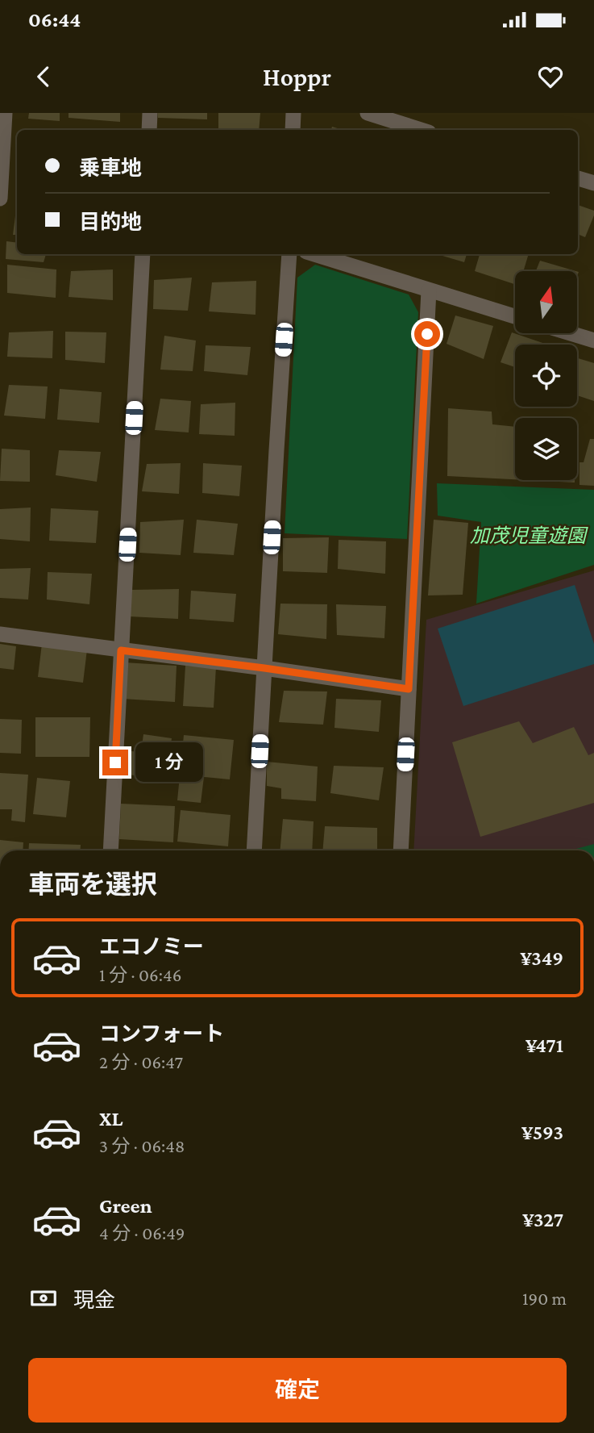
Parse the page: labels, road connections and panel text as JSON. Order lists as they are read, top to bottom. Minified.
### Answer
{"parks":["加茂児童遊園"],"north":"top","page":{"status":"06:44","header":"Hoppr","banner":["乗車地","目的地"],"bubble":"1 分","heading":"車両を選択","list":[{"name":"エコノミー","note":"1 分 · 06:46","value":"¥349"},{"name":"コンフォート","note":"2 分 · 06:47","value":"¥471"},{"name":"XL","note":"3 分 · 06:48","value":"¥593"},{"name":"Green","note":"4 分 · 06:49","value":"¥327"}],"pay":["現金","190 m"],"buttons":"確定"}}
